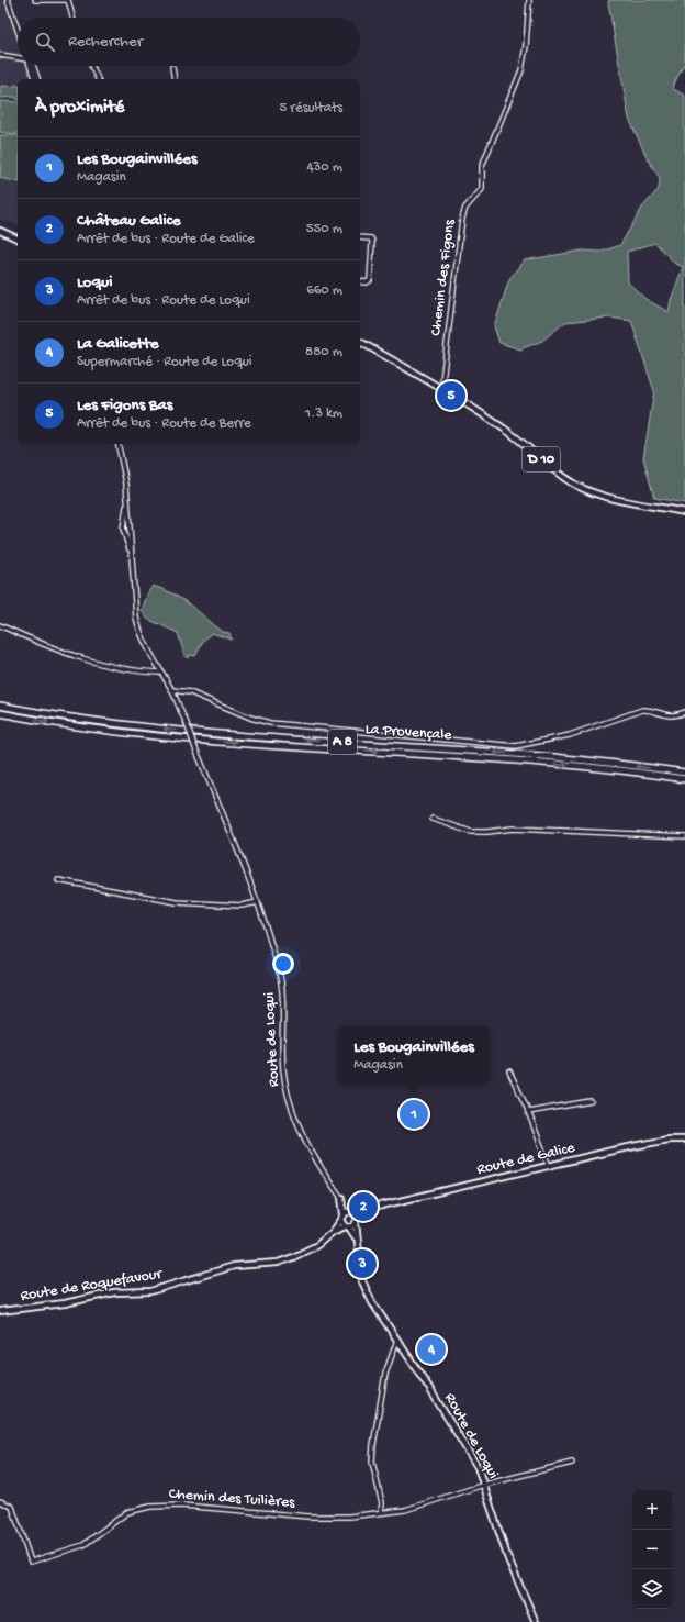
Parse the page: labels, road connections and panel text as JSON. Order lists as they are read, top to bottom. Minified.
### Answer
{"streets":{"highway":["La Provençale","A 8"],"main road":["D 10","Route de Loqui","Route de Galice","Route de Roquefavour"],"street":["Chemin des Figons","Chemin des Tuilières"]},"crossings":[["Chemin des Figons","D 10"],["Route de Loqui","Chemin des Tuilières"]],"page":{"search":"Rechercher","heading":["À proximité","5 résultats"],"list":[{"mark":"1","name":"Les Bougainvillées","note":"Magasin","value":"430 m"},{"mark":"2","name":"Château Galice","note":"Arrêt de bus · Route de Galice","value":"550 m"},{"mark":"3","name":"Loqui","note":"Arrêt de bus · Route de Loqui","value":"660 m"},{"mark":"4","name":"La Galicette","note":"Supermarché · Route de Loqui","value":"880 m"},{"mark":"5","name":"Les Figons Bas","note":"Arrêt de bus · Route de Berre","value":"1.3 km"}],"pins":["5","1","2","3","4"],"popup":["Les Bougainvillées","Magasin"],"map_buttons":["+","−"]}}
